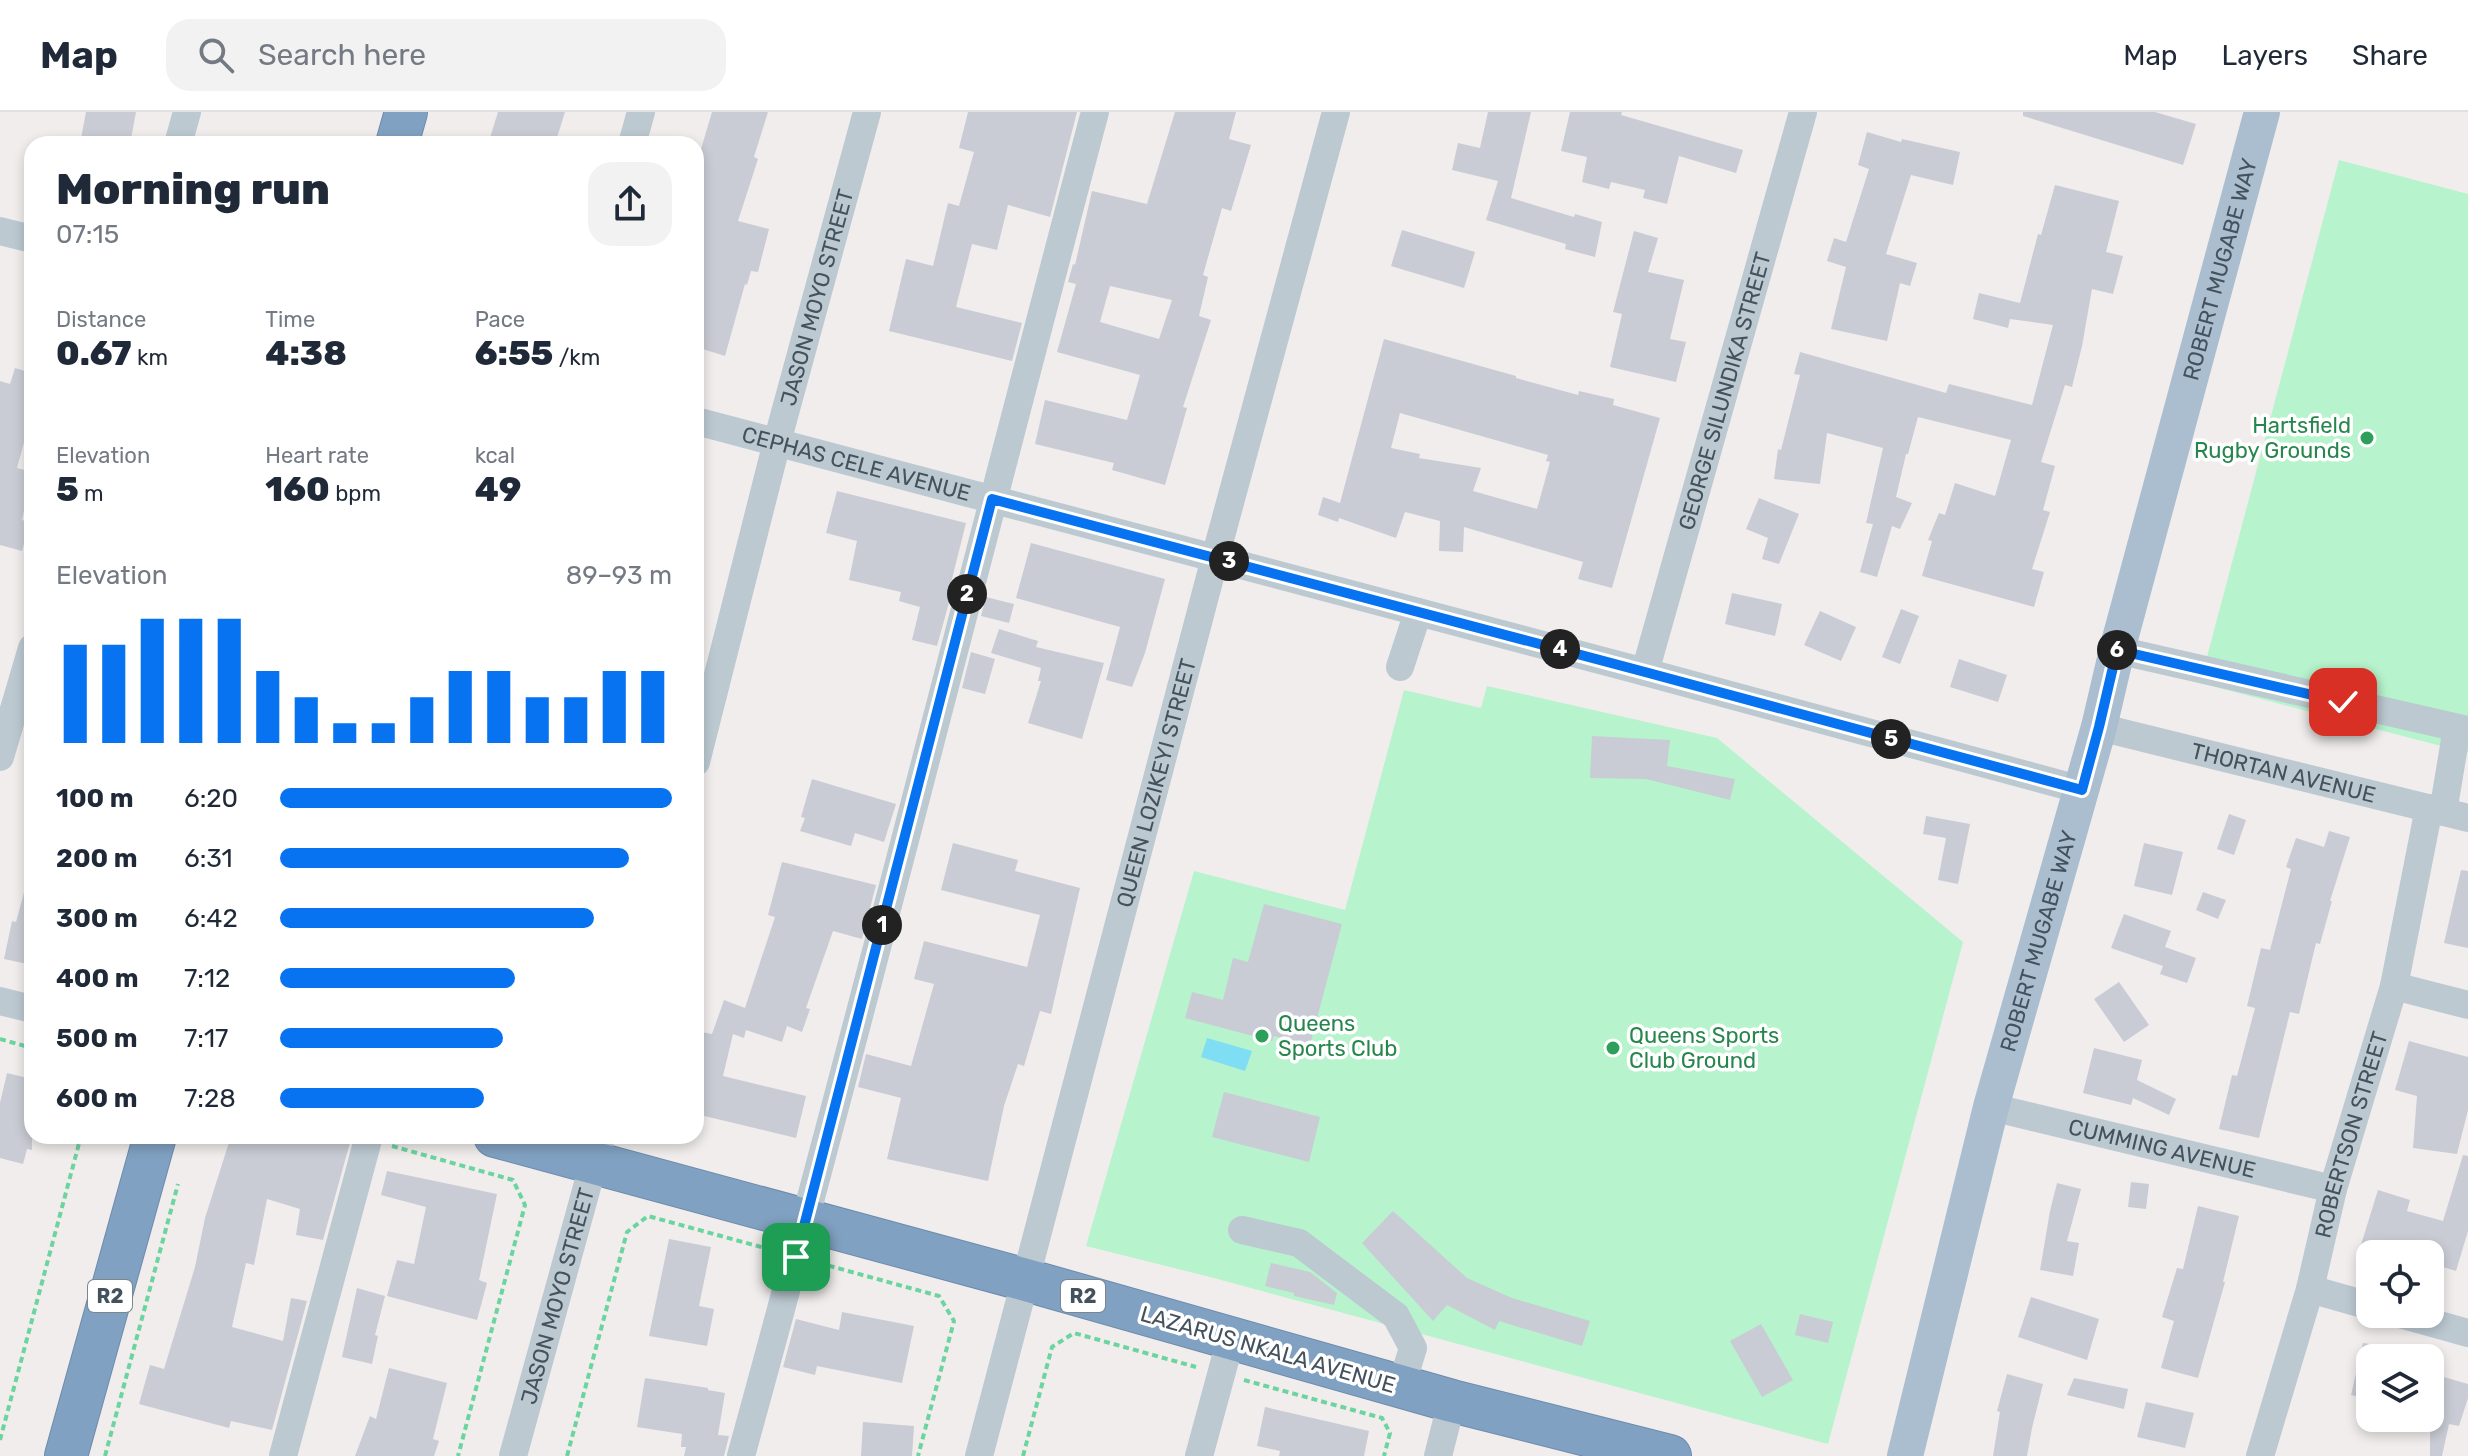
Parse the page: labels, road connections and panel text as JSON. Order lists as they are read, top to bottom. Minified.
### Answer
{"streets":{"highway":["R2","LAZARUS NKALA AVENUE"],"main road":["ROBERT MUGABE WAY"],"street":["JASON MOYO STREET","GEORGE SILUNDIKA STREET","CEPHAS CELE AVENUE","THORTAN AVENUE","QUEEN LOZIKEYI STREET","ROBERTSON STREET","CUMMING AVENUE"]},"crossings":[["ROBERT MUGABE WAY","CEPHAS CELE AVENUE"],["ROBERT MUGABE WAY","THORTAN AVENUE"],["ROBERT MUGABE WAY","CUMMING AVENUE"],["JASON MOYO STREET","CEPHAS CELE AVENUE"],["JASON MOYO STREET","LAZARUS NKALA AVENUE"],["GEORGE SILUNDIKA STREET","CEPHAS CELE AVENUE"],["CEPHAS CELE AVENUE","QUEEN LOZIKEYI STREET"],["THORTAN AVENUE","ROBERTSON STREET"],["QUEEN LOZIKEYI STREET","LAZARUS NKALA AVENUE"],["ROBERTSON STREET","CUMMING AVENUE"]],"places":["Hartsfield Rugby Grounds","Queens Sports Club","Queens Sports Club Ground"],"page":{"header":"Map","search":"Search here","nav":["Map","Layers","Share"],"heading":["Morning run","07:15"],"stats":[["Distance","0.67 km"],["Time","4:38"],["Pace","6:55 /km"],["Elevation","5 m"],["Heart rate","160 bpm"],["kcal","49"]],"pins":["3","2","4","6","5","1"],"chart":["Elevation","89–93 m"],"list":[{"name":"100 m","note":"6:20"},{"name":"200 m","note":"6:31"},{"name":"300 m","note":"6:42"},{"name":"400 m","note":"7:12"},{"name":"500 m","note":"7:17"},{"name":"600 m","note":"7:28"}]}}
